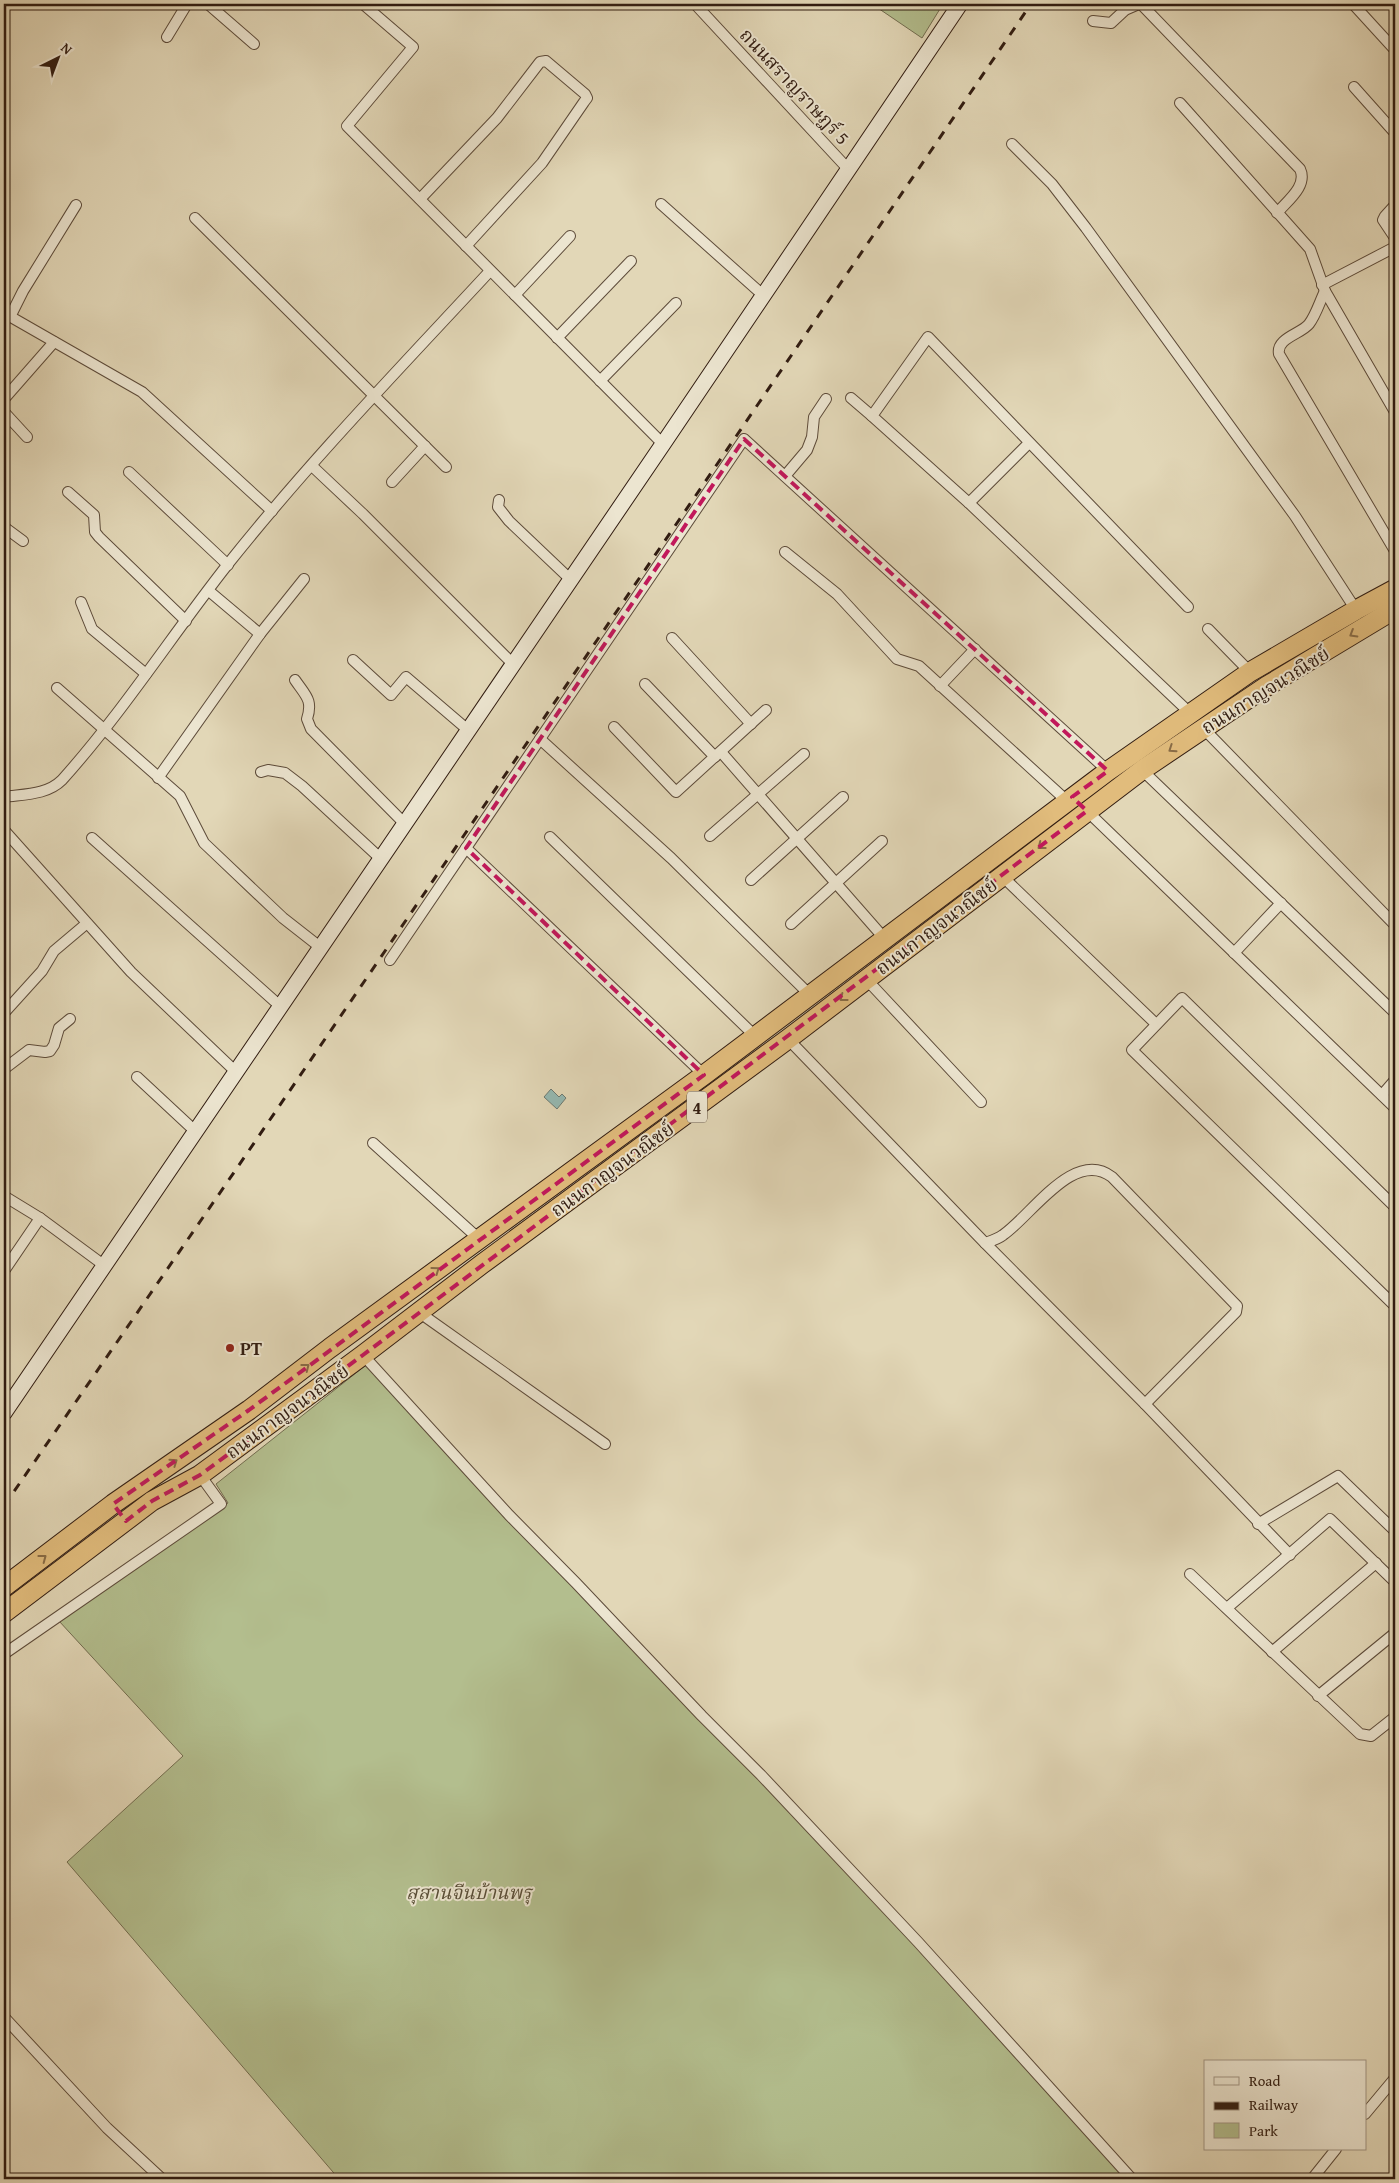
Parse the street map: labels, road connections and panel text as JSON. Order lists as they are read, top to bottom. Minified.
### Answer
{"streets":{"highway":["ถนนกาญจนวณิชย์","4"],"street":["ถนนสราญราษฎร์ 5"]},"parks":["สุสานจีนบ้านพรุ"],"places":["PT"],"legend":["Road","Railway","Park"],"north":"top right"}
